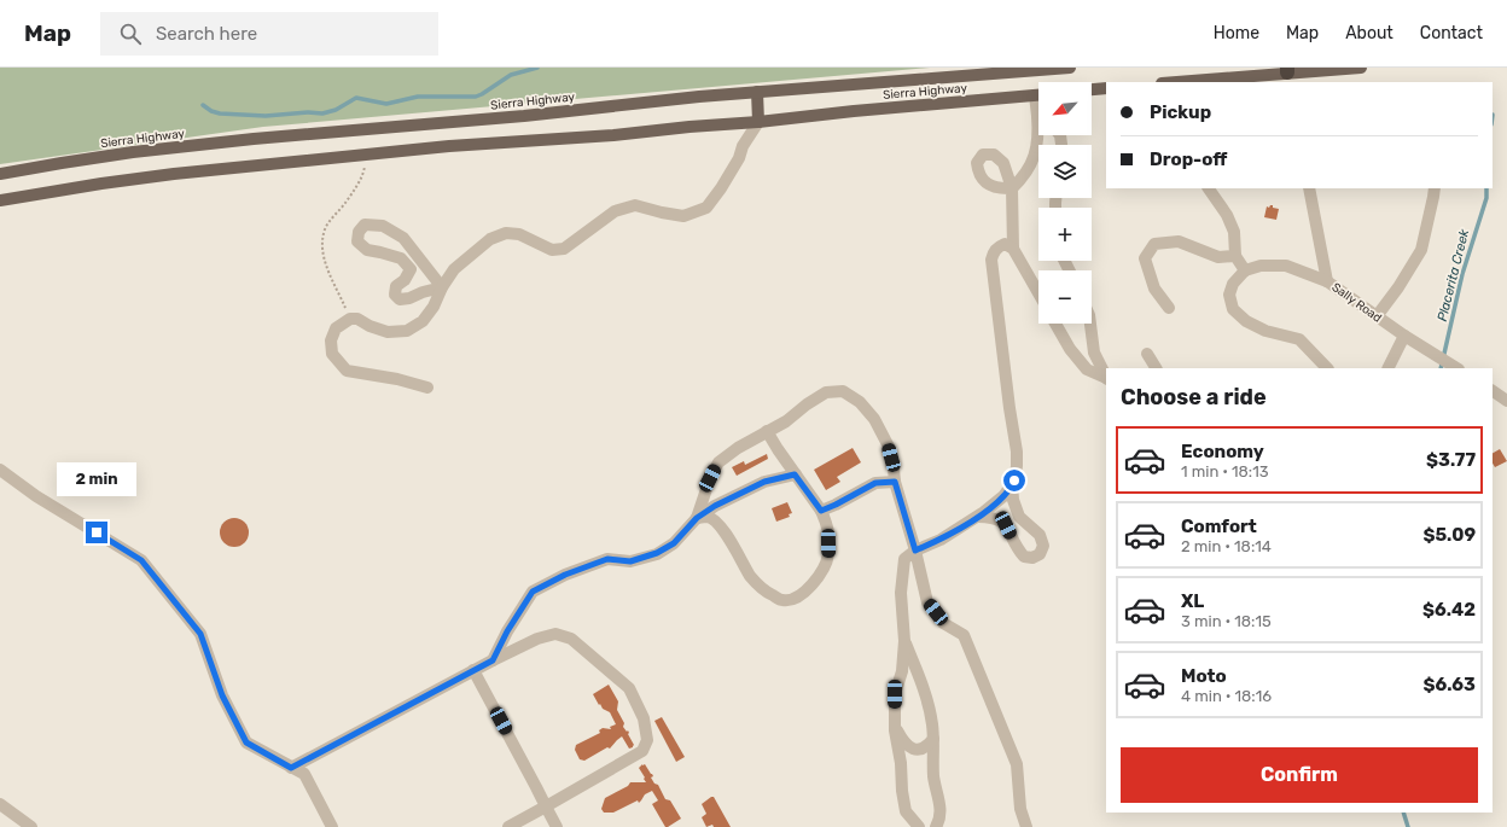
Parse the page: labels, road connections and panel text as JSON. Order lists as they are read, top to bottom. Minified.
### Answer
{"streets":{"main road":["Sierra Highway"],"street":["Sally Road"]},"water":["Placerita Creek"],"north":"bottom left","page":{"header":"Map","search":"Search here","nav":["Home","Map","About","Contact"],"map_buttons":["+","−"],"banner":["Pickup","Drop-off"],"heading":"Choose a ride","list":[{"name":"Economy","note":"1 min · 18:13","value":"$3.77"},{"name":"Comfort","note":"2 min · 18:14","value":"$5.09"},{"name":"XL","note":"3 min · 18:15","value":"$6.42"},{"name":"Moto","note":"4 min · 18:16","value":"$6.63"}],"bubble":"2 min","buttons":"Confirm"}}
